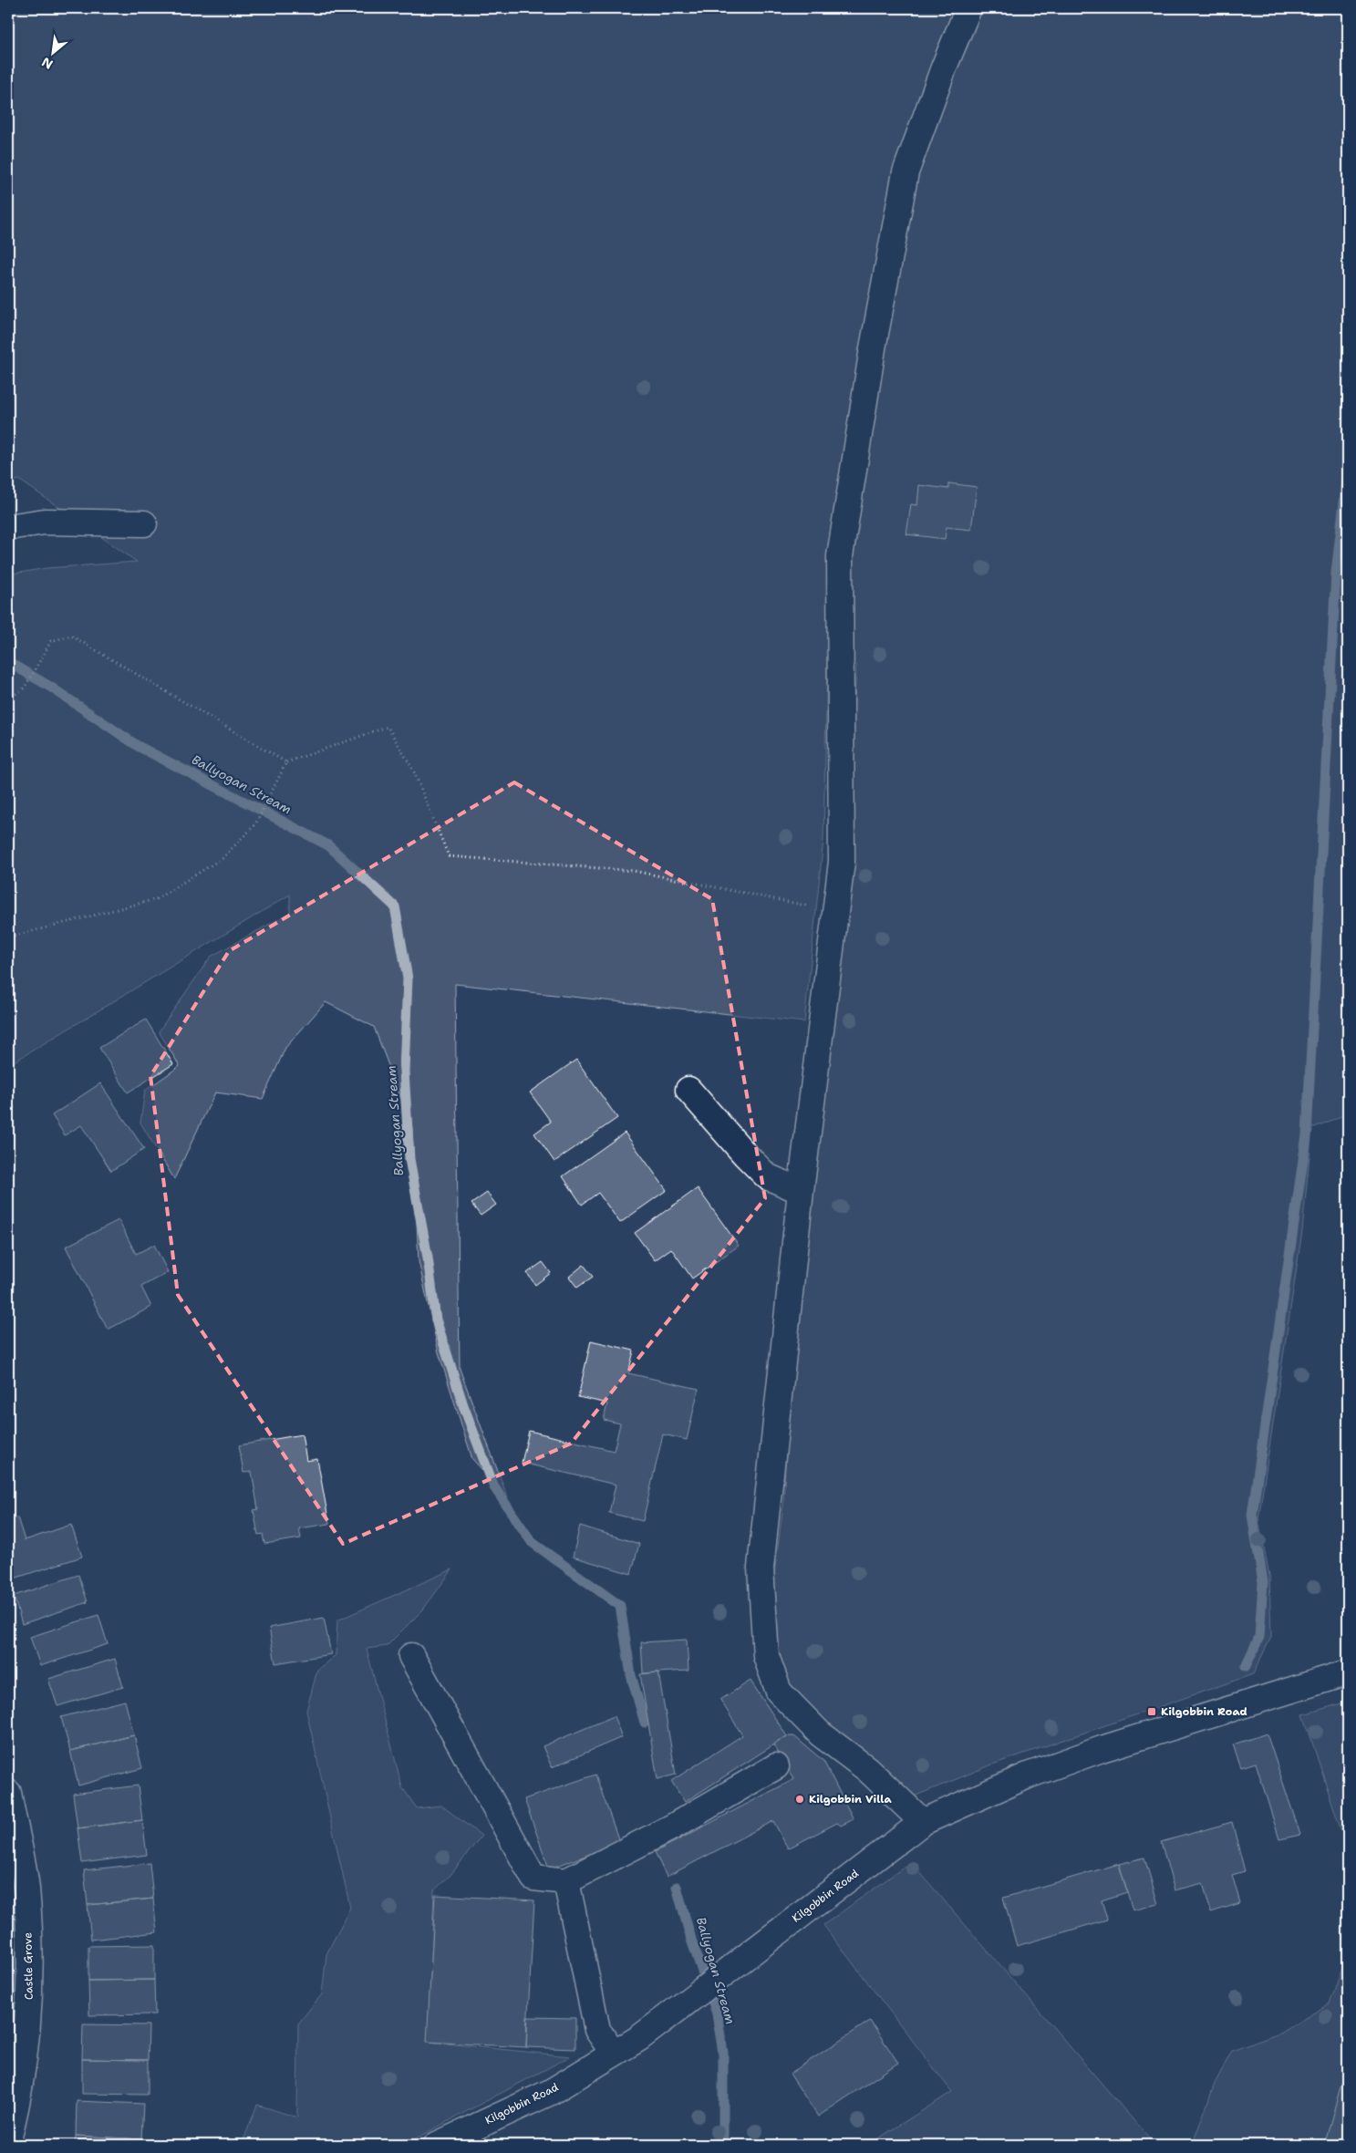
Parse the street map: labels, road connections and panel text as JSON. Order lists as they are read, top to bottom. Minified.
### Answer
{"streets":{"street":["Kilgobbin Road","Castle Grove"]},"water":["Ballyogan Stream"],"places":{"transit":["Kilgobbin Road"],"other":["Kilgobbin Villa"]},"north":"bottom left"}
